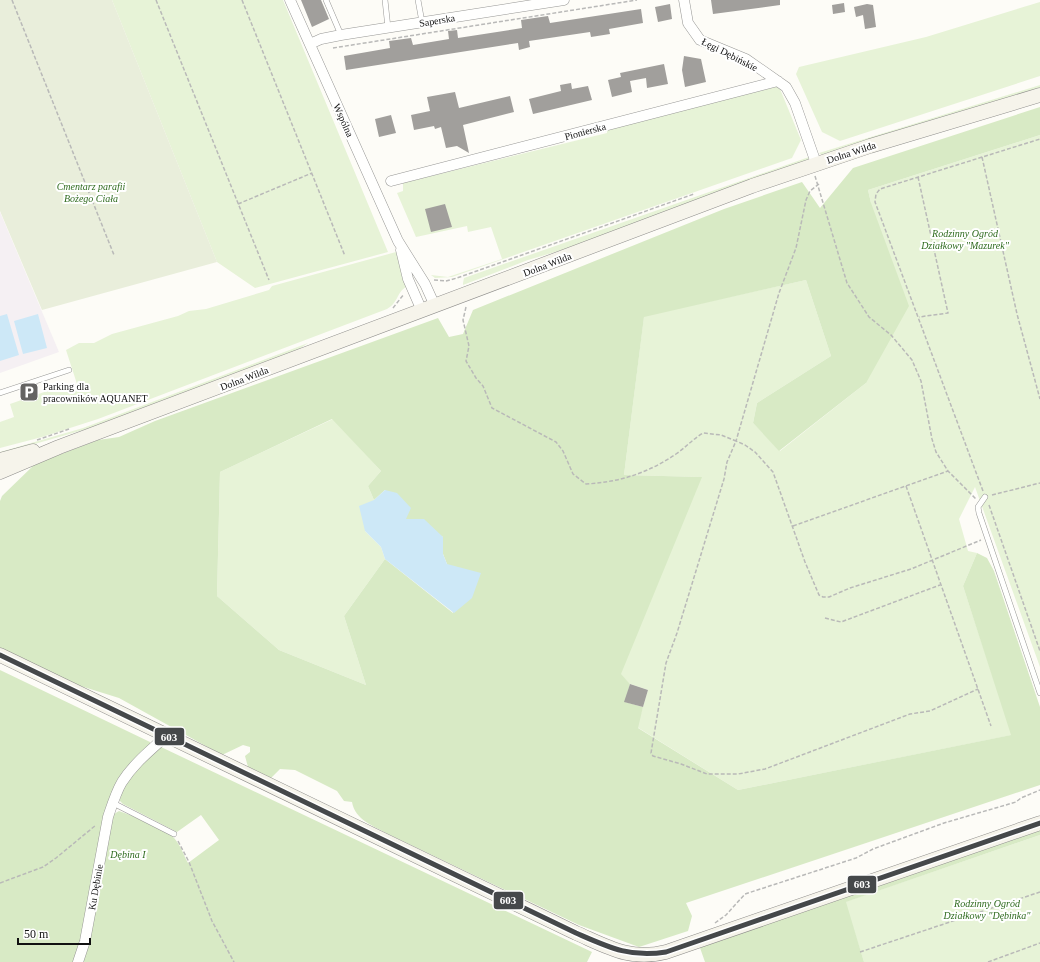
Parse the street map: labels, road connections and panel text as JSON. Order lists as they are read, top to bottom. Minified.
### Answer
{"streets":{"main road":["Dolna Wilda"],"street":["Saperska","Łęgi Dębińskie","Wspólna","Pionierska","Ku Dębinie"]},"crossings":[["Saperska","Wspólna"],["Łęgi Dębińskie","Pionierska"],["Łęgi Dębińskie","Dolna Wilda"],["Wspólna","Dolna Wilda"]],"parks":["Cmentarz parafii Bożego Ciała","Rodzinny Ogród Działkowy \"Mazurek\"","Dębina I","Rodzinny Ogród Działkowy \"Dębinka\""],"places":{"parking":["Parking dla pracowników AQUANET"]},"lines":["transit line 603"],"scale_bar":"50 m"}
